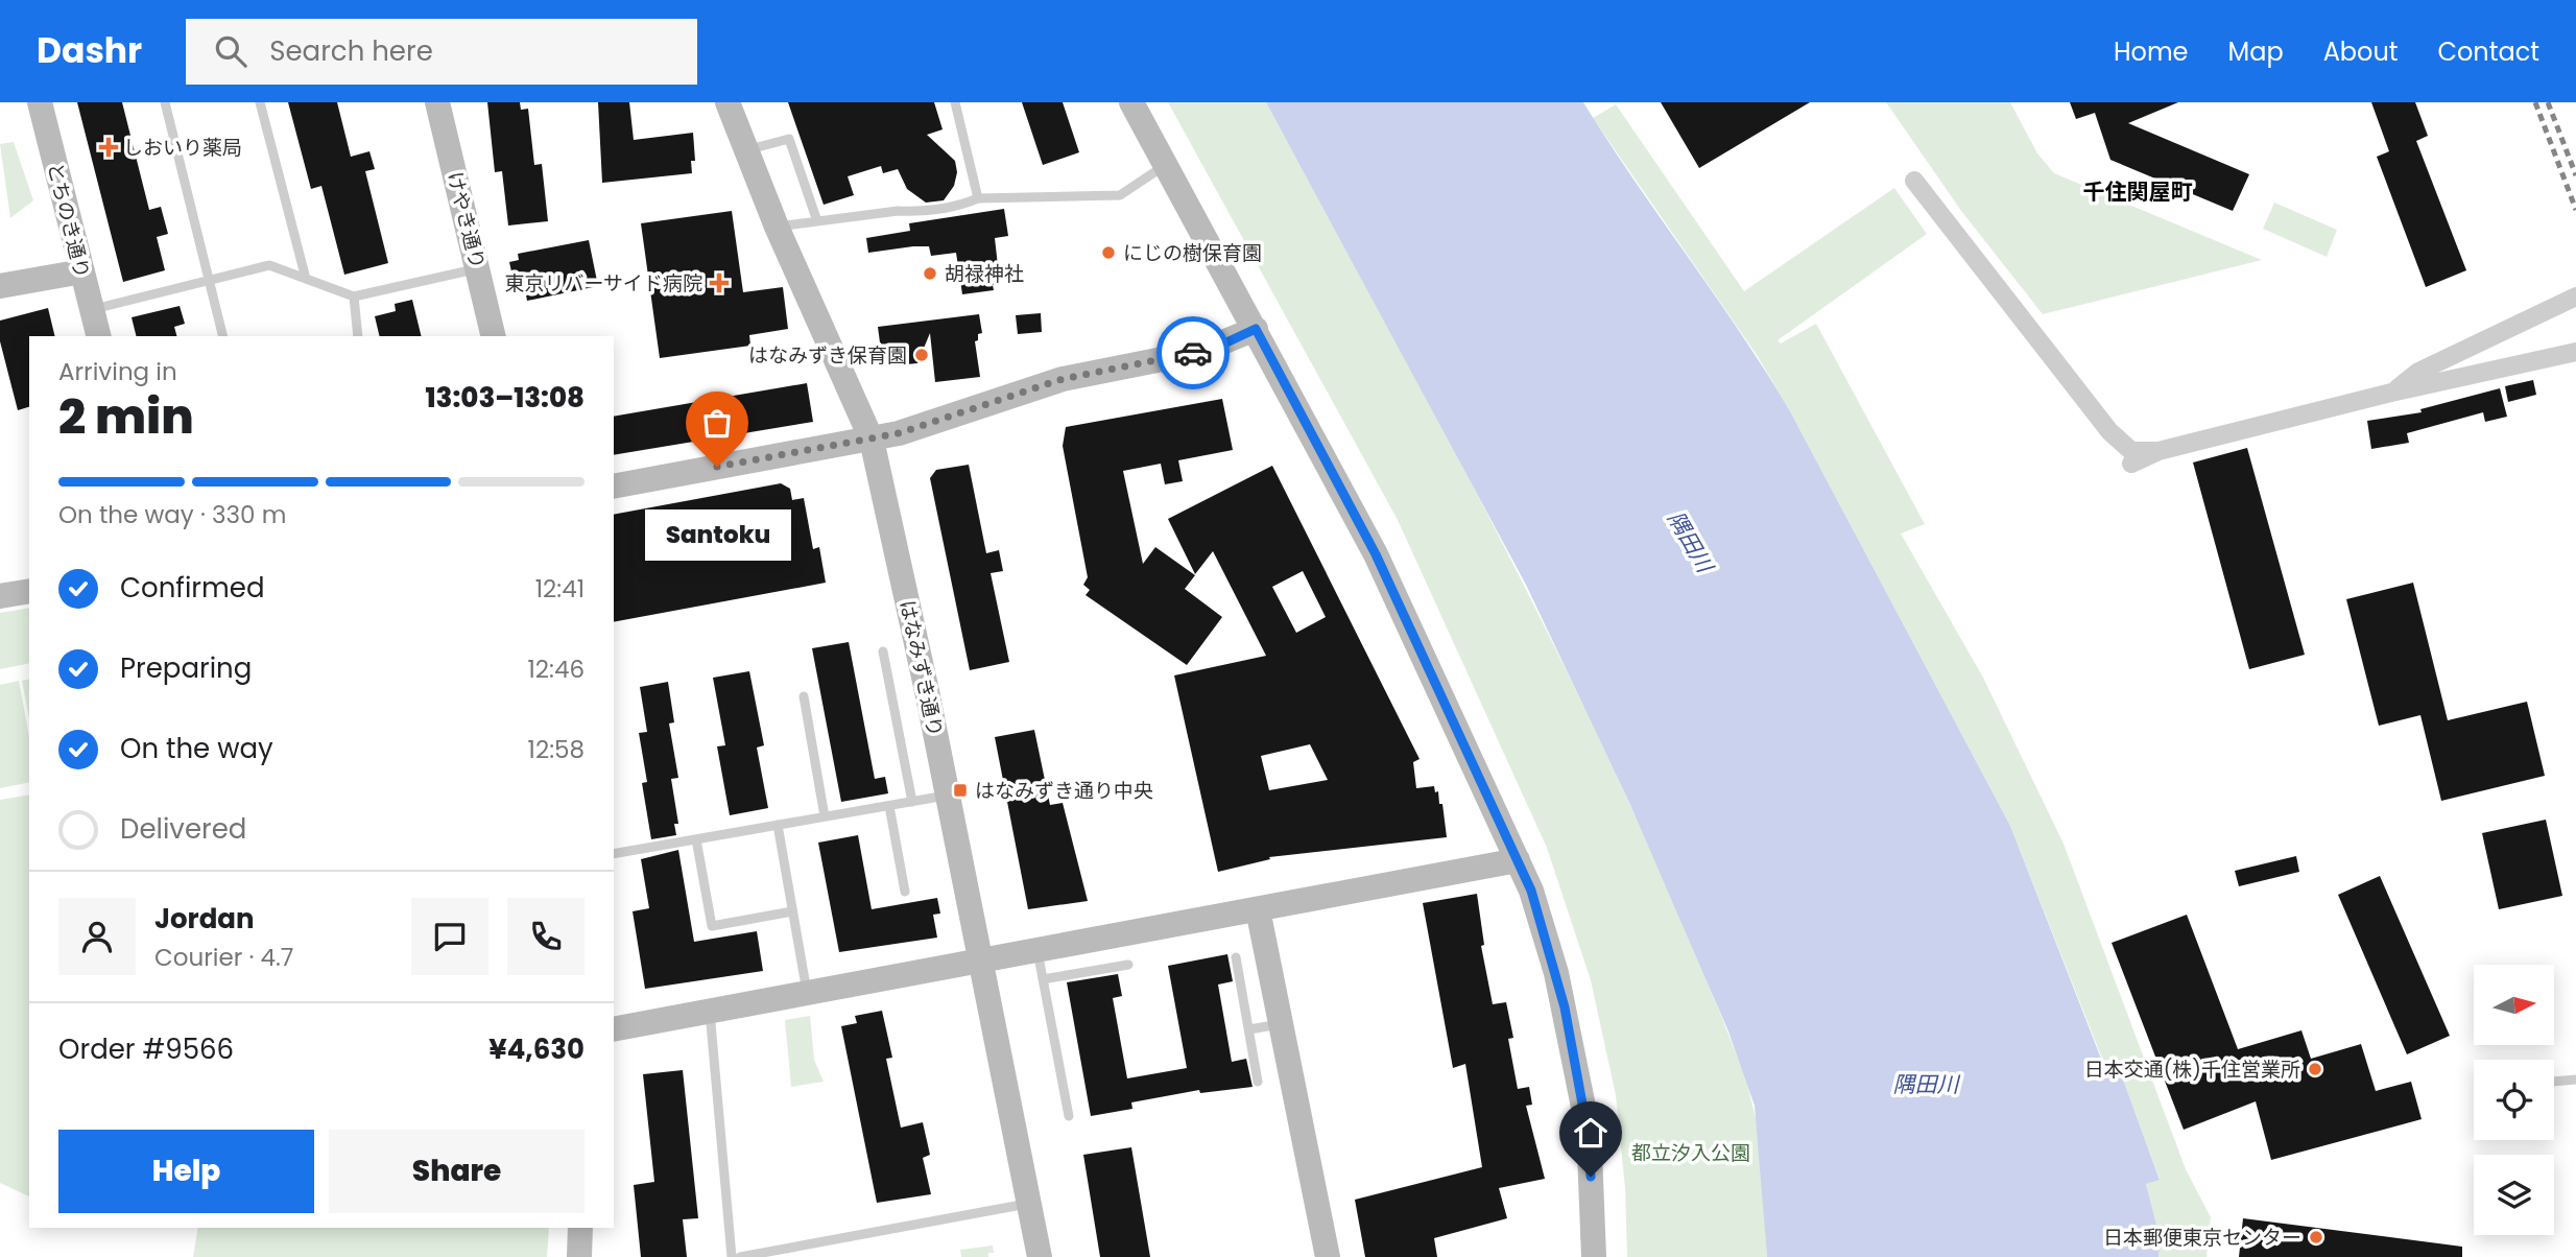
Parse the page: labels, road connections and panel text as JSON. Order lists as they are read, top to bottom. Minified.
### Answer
{"streets":{"street":["とちのき通り","けやき通り","はなみずき通り"]},"districts":["千住関屋町"],"water":["隅田川"],"parks":["都立汐入公園"],"places":{"health":["しおいり薬局","東京リバーサイド病院"],"other":["にじの樹保育園","胡禄神社","はなみずき保育園","Santoku","日本交通(株)千住営業所","日本郵便東京センター"],"transit":["はなみずき通り中央"]},"north":"right","page":{"header":"Dashr","search":"Search here","nav":["Home","Map","About","Contact"],"heading":["2 min","Arriving in","13:03–13:08"],"panel":["Jordan","Courier · 4.7","Order #9566","¥4,630"],"bar":"On the way · 330 m","bubble":"Santoku","list":[["Confirmed","12:41"],["Preparing","12:46"],["On the way","12:58"],"Delivered"],"buttons":["Help","Share"]}}
